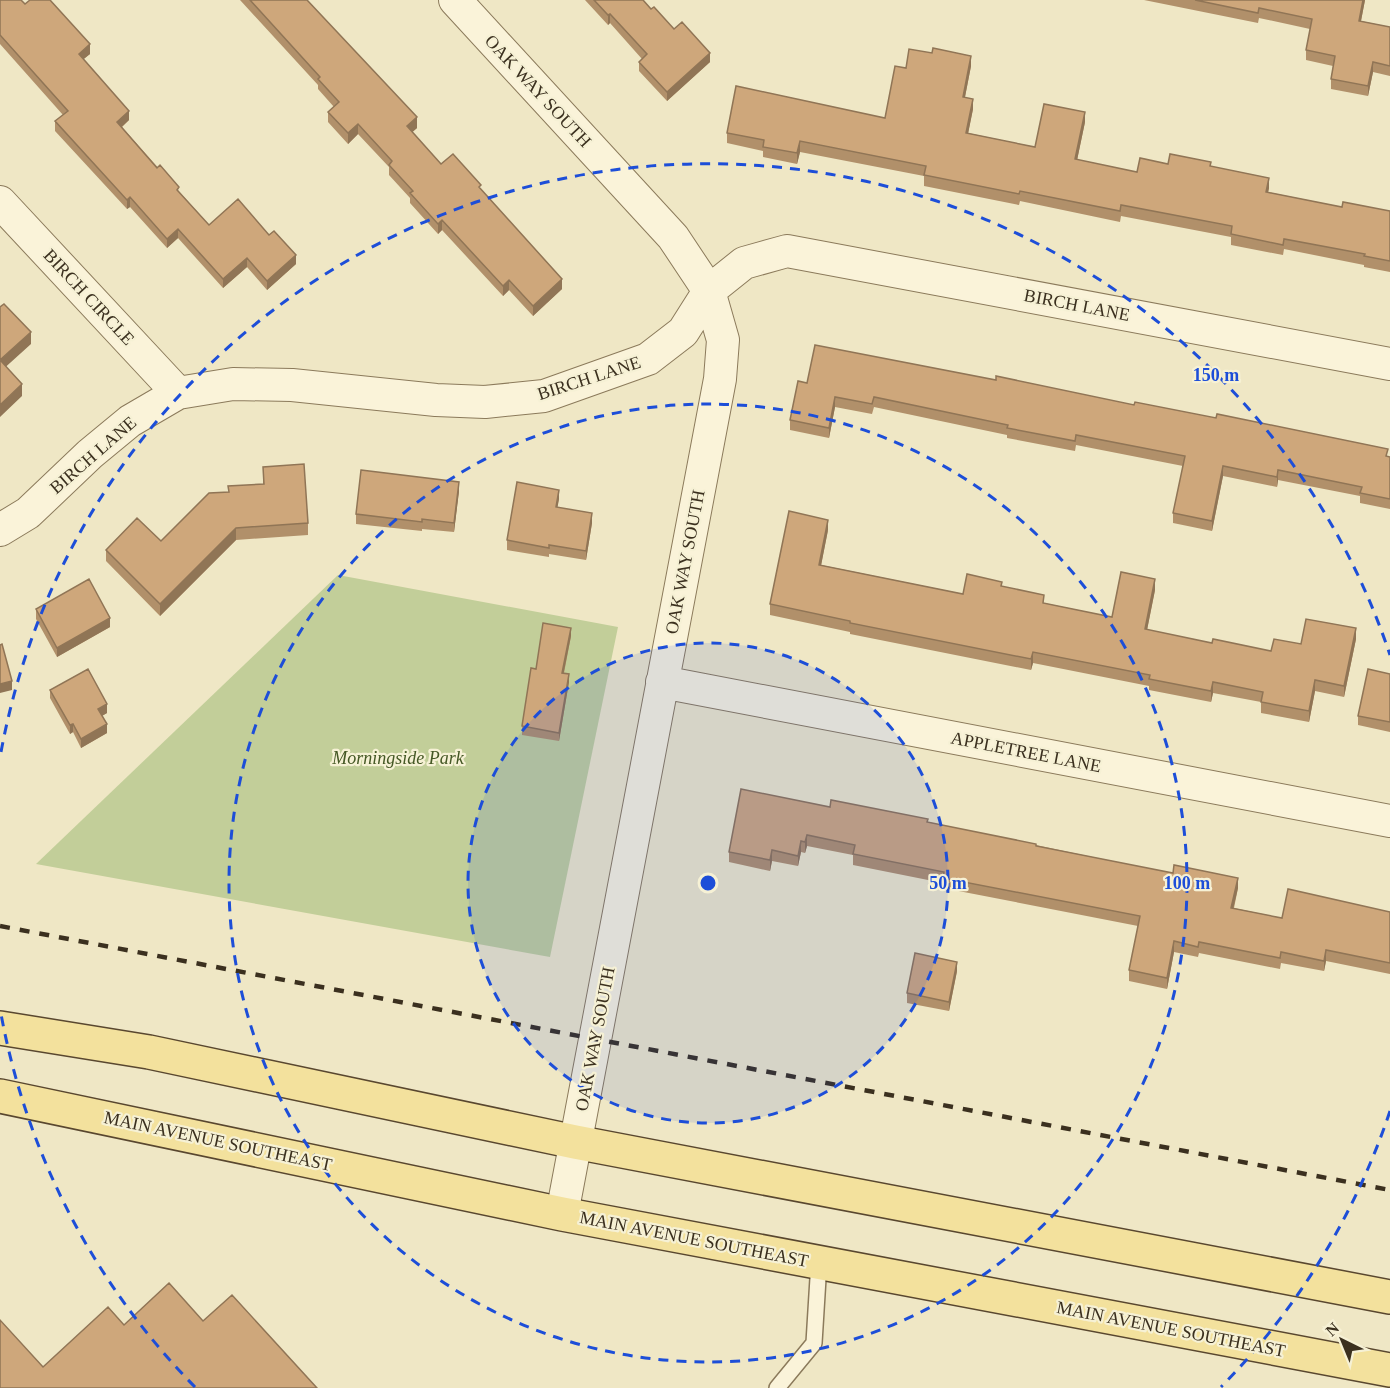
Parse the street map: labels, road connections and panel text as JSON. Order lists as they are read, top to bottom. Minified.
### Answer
{"streets":{"main road":["MAIN AVENUE SOUTHEAST"],"street":["OAK WAY SOUTH","BIRCH CIRCLE","BIRCH LANE","APPLETREE LANE"]},"crossings":[["OAK WAY SOUTH","BIRCH LANE"],["OAK WAY SOUTH","APPLETREE LANE"],["OAK WAY SOUTH","MAIN AVENUE SOUTHEAST"],["BIRCH CIRCLE","BIRCH LANE"]],"parks":["Morningside Park"],"north":"top left","rings":["150 m","50 m","100 m"]}
